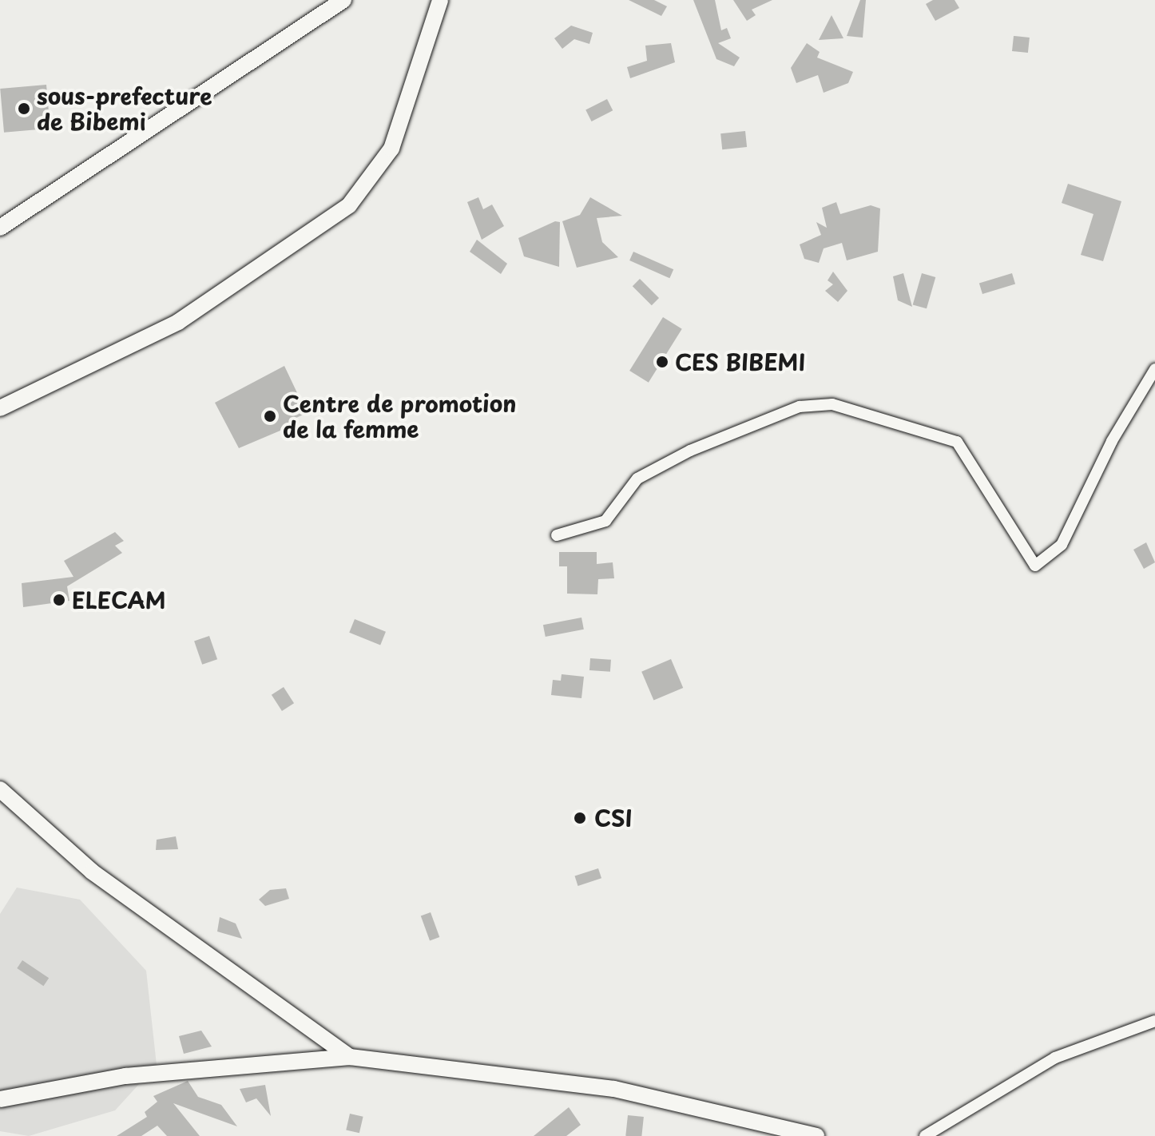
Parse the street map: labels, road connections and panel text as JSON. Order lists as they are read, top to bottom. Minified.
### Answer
{"places":["sous-prefecture de Bibemi","CES BIBEMI","Centre de promotion de la femme","ELECAM","CSI"]}
